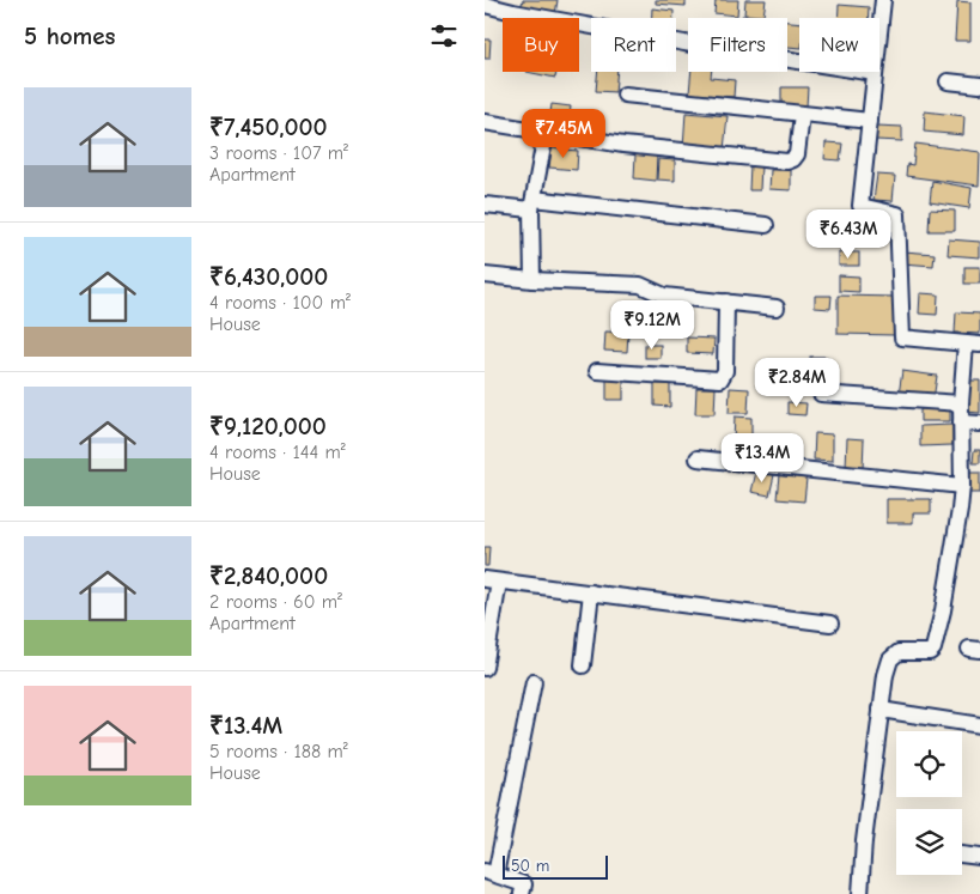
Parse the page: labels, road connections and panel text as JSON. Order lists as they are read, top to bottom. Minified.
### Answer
{"scale_bar":"50 m","page":{"heading":"5 homes","chip":["Buy","Rent","Filters","New"],"list":[{"name":"₹7,450,000","note":"3 rooms · 107 m² · Apartment"},{"name":"₹6,430,000","note":"4 rooms · 100 m² · House"},{"name":"₹9,120,000","note":"4 rooms · 144 m² · House"},{"name":"₹2,840,000","note":"2 rooms · 60 m² · Apartment"},{"name":"₹13.4M","note":"5 rooms · 188 m² · House"}],"price":["₹7.45M","₹6.43M","₹9.12M","₹2.84M","₹13.4M"],"scale":"50 m"}}
